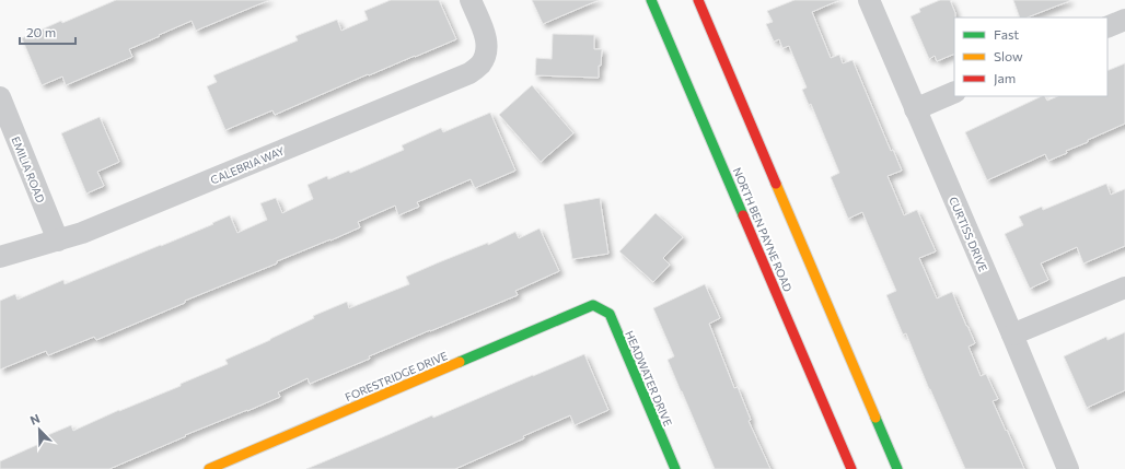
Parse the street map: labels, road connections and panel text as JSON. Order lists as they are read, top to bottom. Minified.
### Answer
{"streets":{"street":["CALEBRIA WAY","EMILIA ROAD","NORTH BEN PAYNE ROAD","CURTISS DRIVE","FORESTRIDGE DRIVE","HEADWATER DRIVE"]},"crossings":[["CALEBRIA WAY","EMILIA ROAD"],["FORESTRIDGE DRIVE","HEADWATER DRIVE"]],"legend":["Fast","Slow","Jam"],"scale_bar":"20 m","north":"top left"}
